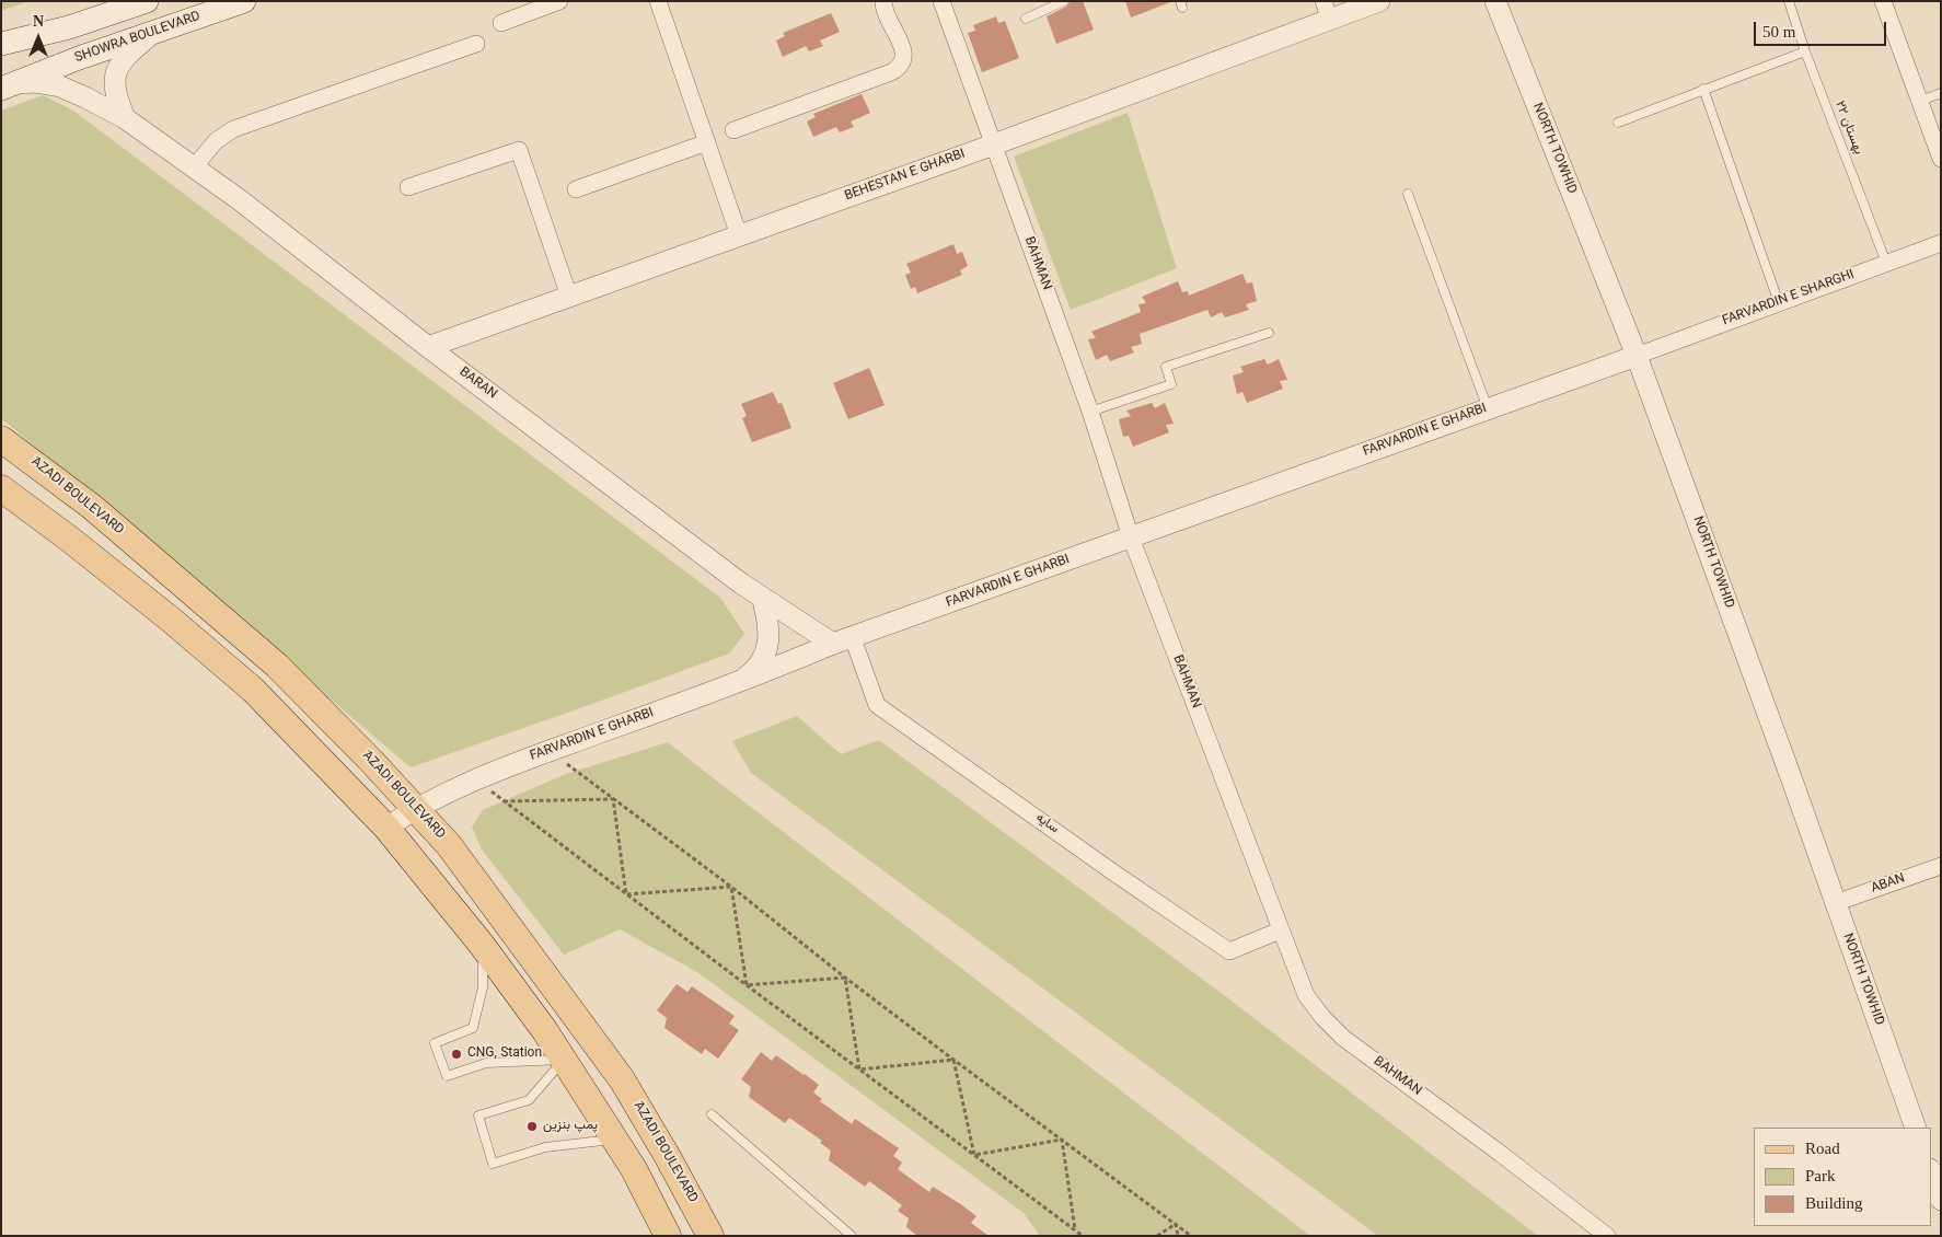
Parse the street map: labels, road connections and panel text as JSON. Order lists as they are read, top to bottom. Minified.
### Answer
{"streets":{"main road":["SHOWRA BOULEVARD","َAZADI BOULEVARD"],"street":["NORTH TOWHID","BEHESTAN E GHARBI","BAHMAN","FARVARDIN E SHARGHI","‌‌BARAN","FARVARDIN E GHARBI","سایه","ABAN"],"lane":["بهستان ۲۲"]},"crossings":[["SHOWRA BOULEVARD","‌‌BARAN"],["بهستان ۲۲","FARVARDIN E SHARGHI"],["NORTH TOWHID","FARVARDIN E SHARGHI"],["NORTH TOWHID","FARVARDIN E GHARBI"],["NORTH TOWHID","ABAN"],["BEHESTAN E GHARBI","BAHMAN"],["BEHESTAN E GHARBI","‌‌BARAN"],["BAHMAN","FARVARDIN E GHARBI"],["BAHMAN","سایه"],["FARVARDIN E SHARGHI","FARVARDIN E GHARBI"],["‌‌BARAN","FARVARDIN E GHARBI"],["‌‌BARAN","سایه"],["FARVARDIN E GHARBI","َAZADI BOULEVARD"],["FARVARDIN E GHARBI","سایه"]],"places":["CNG, Station","پمپ بنزين"],"legend":["Road","Park","Building"],"scale_bar":"50 m","north":"top"}
